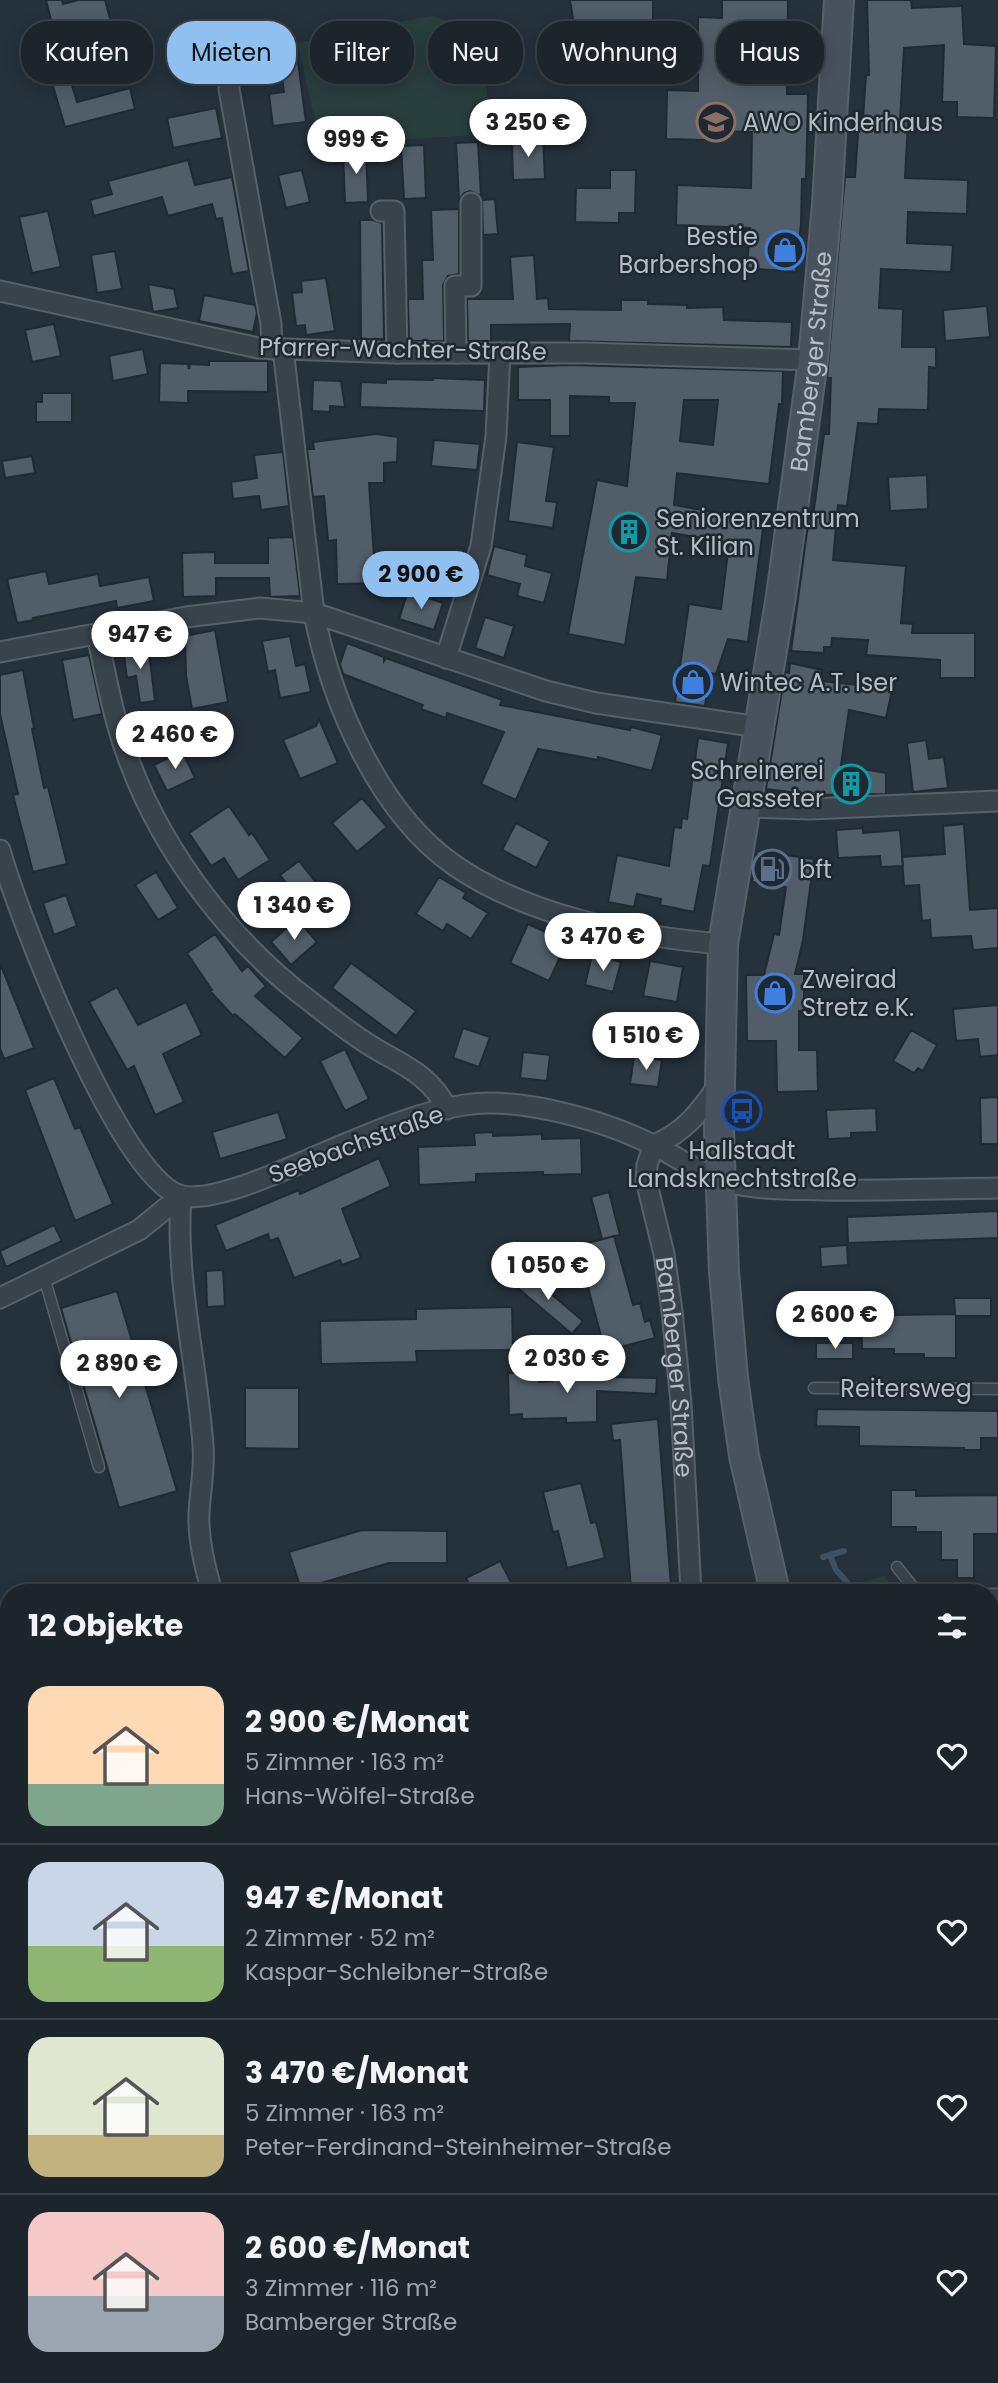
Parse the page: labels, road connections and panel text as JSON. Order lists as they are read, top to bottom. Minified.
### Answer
{"streets":{"main road":["Bamberger Straße"],"street":["Pfarrer-Wachter-Straße","Seebachstraße"],"lane":["Reitersweg"]},"crossings":[["Pfarrer-Wachter-Straße","Bamberger Straße"],["Bamberger Straße","Seebachstraße"]],"places":{"school or university":["AWO Kinderhaus"],"shop":["Bestie Barbershop","Wintec A.T. Iser","Zweirad Stretz e.K."],"building":["Seniorenzentrum St. Kilian","Schreinerei Gasseter"],"fuel station":["bft"],"bus stop":["Hallstadt Landsknechtstraße"]},"page":{"chip":["Kaufen","Mieten","Filter","Neu","Wohnung","Haus"],"price":["3 250 €","999 €","2 900 €","947 €","2 460 €","1 340 €","3 470 €","1 510 €","1 050 €","2 600 €","2 030 €","2 890 €"],"heading":"12 Objekte","list":[{"name":"2 900 €/Monat","note":"5 Zimmer · 163 m² · Hans-Wölfel-Straße"},{"name":"947 €/Monat","note":"2 Zimmer · 52 m² · Kaspar-Schleibner-Straße"},{"name":"3 470 €/Monat","note":"5 Zimmer · 163 m² · Peter-Ferdinand-Steinheimer-Straße"},{"name":"2 600 €/Monat","note":"3 Zimmer · 116 m² · Bamberger Straße"}]}}
